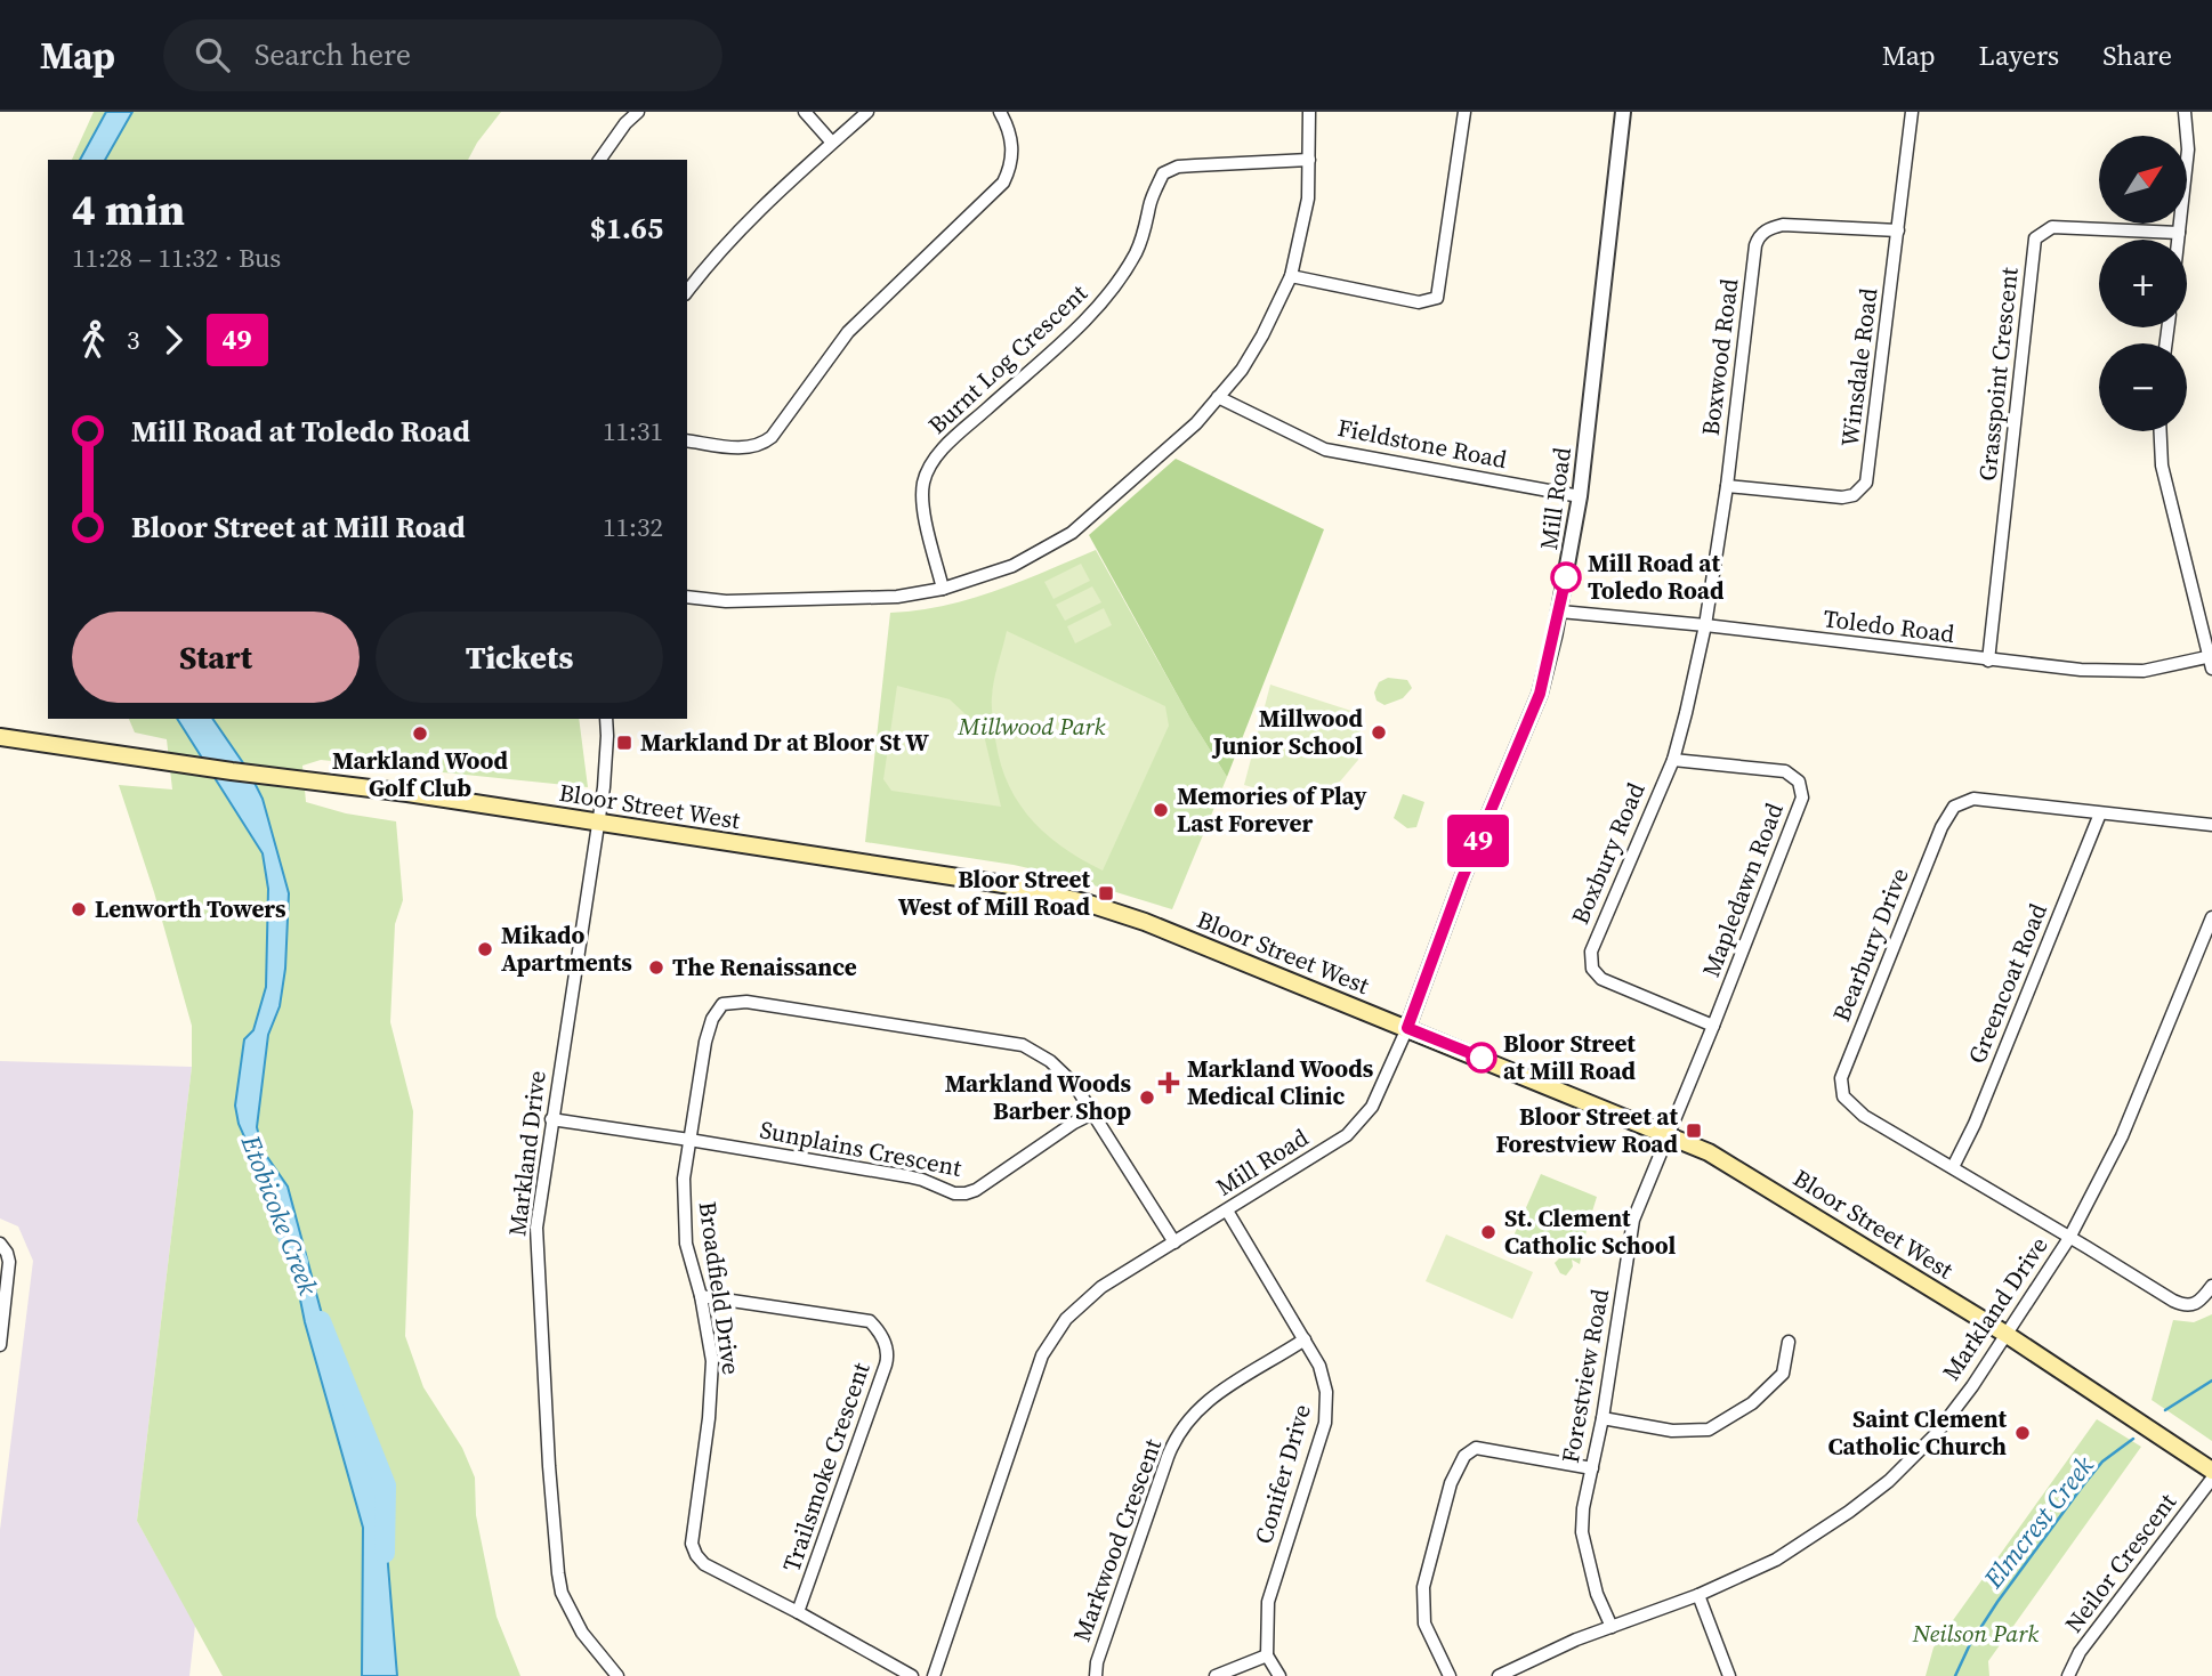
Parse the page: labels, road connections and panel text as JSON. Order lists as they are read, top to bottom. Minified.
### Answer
{"streets":{"main road":["Bloor Street West"],"street":["Boxwood Road","Burnt Log Crescent","Winsdale Road","Grasspoint Crescent","Fieldstone Road","Mill Road","Toledo Road","Boxbury Road","Mapledawn Road","Bearbury Drive","Greencoat Road","Sunplains Crescent","Markland Drive","Broadfield Drive","Forestview Road","Trailsmoke Crescent","Conifer Drive","Markwood Crescent","Neilor Crescent"]},"crossings":[["Boxwood Road","Winsdale Road"],["Boxwood Road","Toledo Road"],["Boxwood Road","Boxbury Road"],["Grasspoint Crescent","Toledo Road"],["Fieldstone Road","Mill Road"],["Mill Road","Toledo Road"],["Mill Road","Bloor Street West"],["Mill Road","Broadfield Drive"],["Mill Road","Conifer Drive"],["Toledo Road","Boxbury Road"],["Bloor Street West","Mapledawn Road"],["Bloor Street West","Markland Drive"],["Bloor Street West","Forestview Road"],["Boxbury Road","Mapledawn Road"],["Mapledawn Road","Forestview Road"],["Bearbury Drive","Greencoat Road"],["Bearbury Drive","Markland Drive"],["Sunplains Crescent","Markland Drive"],["Sunplains Crescent","Broadfield Drive"],["Markland Drive","Forestview Road"],["Broadfield Drive","Trailsmoke Crescent"],["Conifer Drive","Markwood Crescent"]],"water":["Etobicoke Creek","Elmcrest Creek"],"parks":["Millwood Park","Neilson Park"],"places":{"other":["Mill Road at Toledo Road","Millwood Junior School","Markland Wood Golf Club","Memories of Play Last Forever","Lenworth Towers","Mikado Apartments","The Renaissance","Bloor Street at Mill Road","Markland Woods Barber Shop","St. Clement Catholic School","Saint Clement Catholic Church"],"transit":["Markland Dr at Bloor St W","Bloor Street West of Mill Road","Bloor Street at Forestview Road"],"health":["Markland Woods Medical Clinic"]},"lines":["bus line 49"],"north":"top right","page":{"header":"Map","search":"Search here","nav":["Map","Layers","Share"],"on_map":"49","map_buttons":["+","−"],"heading":["4 min","11:28 – 11:32 · Bus","$1.65"],"legs":["3","49"],"list":[{"name":"Mill Road at Toledo Road","value":"11:31"},{"name":"Bloor Street at Mill Road","value":"11:32"}],"buttons":["Start","Tickets"]}}
